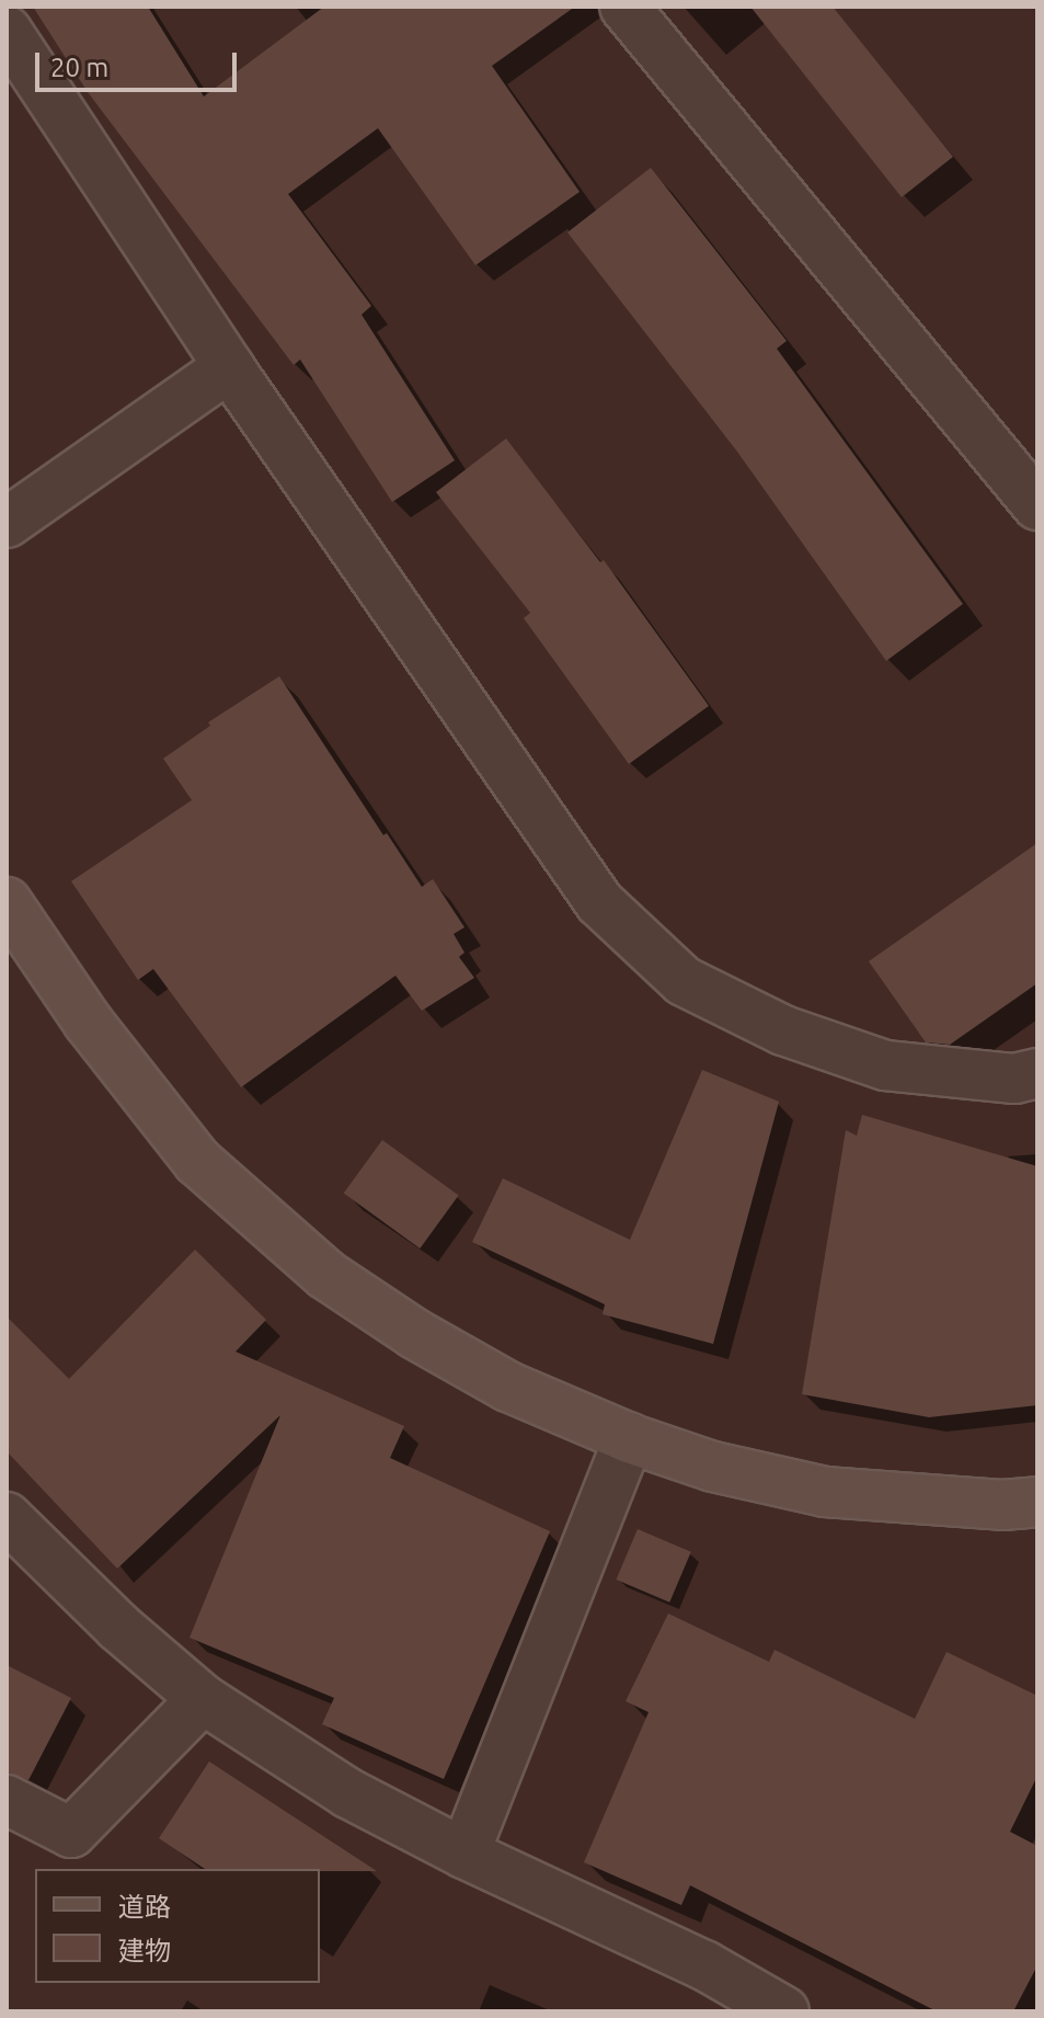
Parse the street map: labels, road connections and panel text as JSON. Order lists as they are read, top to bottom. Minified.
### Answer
{"legend":["道路","建物"],"scale_bar":"20 m"}
